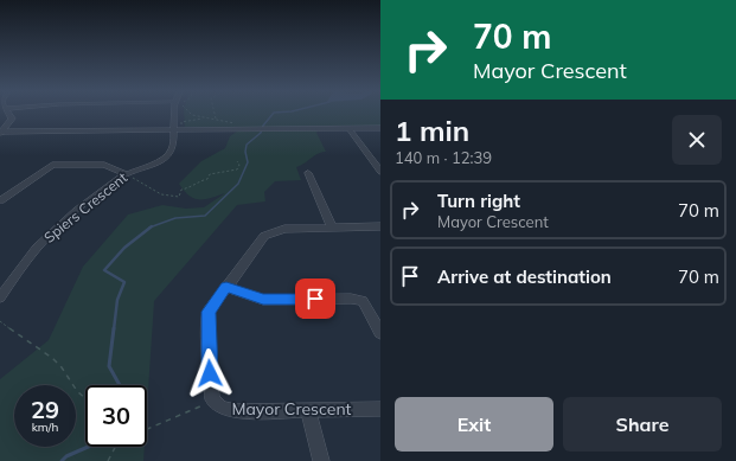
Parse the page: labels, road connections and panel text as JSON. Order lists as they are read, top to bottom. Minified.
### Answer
{"streets":{"street":["Spiers Crescent","Mayor Crescent"]},"page":{"turn":["70 m","Mayor Crescent"],"heading":["1 min","140 m · 12:39"],"list":[{"name":"Turn right","note":"Mayor Crescent","value":"70 m"},{"name":"Arrive at destination","value":"70 m"}],"speed":"29 km/h","limit":"30","buttons":["Exit","Share"]}}
